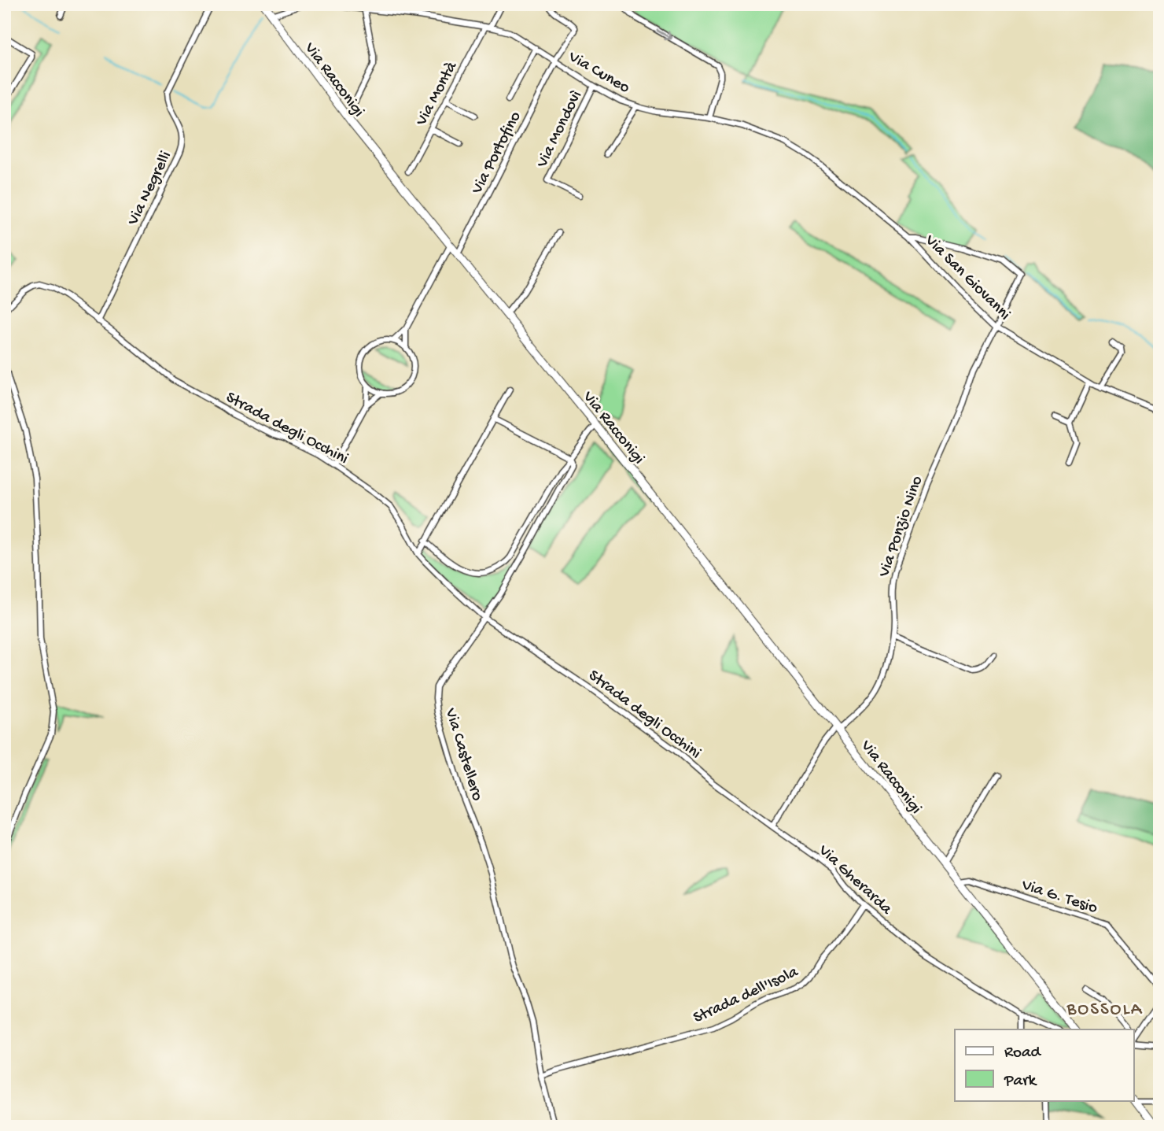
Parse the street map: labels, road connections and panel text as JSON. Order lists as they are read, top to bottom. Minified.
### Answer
{"streets":{"main road":["Via Racconigi"],"street":["Via Cuneo","Via Montà","Via Mondovì","Via Portofino","Via Negrelli","Via San Giovanni","Strada degli Occhini","Via Ponzio Nino","Via Castellero","Via Gherarda","Via G. Tesio","Strada dell'Isola"]},"crossings":[["Via Cuneo","Via Montà"],["Via Cuneo","Via Mondovì"],["Via Cuneo","Via Portofino"],["Via Cuneo","Via San Giovanni"],["Via Racconigi","Via Portofino"],["Via Racconigi","Via Ponzio Nino"],["Via Racconigi","Via Castellero"],["Via Racconigi","Via G. Tesio"],["Via Negrelli","Strada degli Occhini"],["Via San Giovanni","Via Ponzio Nino"],["Strada degli Occhini","Via Castellero"],["Strada degli Occhini","Via Gherarda"],["Via Castellero","Strada dell'Isola"],["Via Gherarda","Strada dell'Isola"]],"districts":["BOSSOLA"],"legend":["Road","Park"]}
